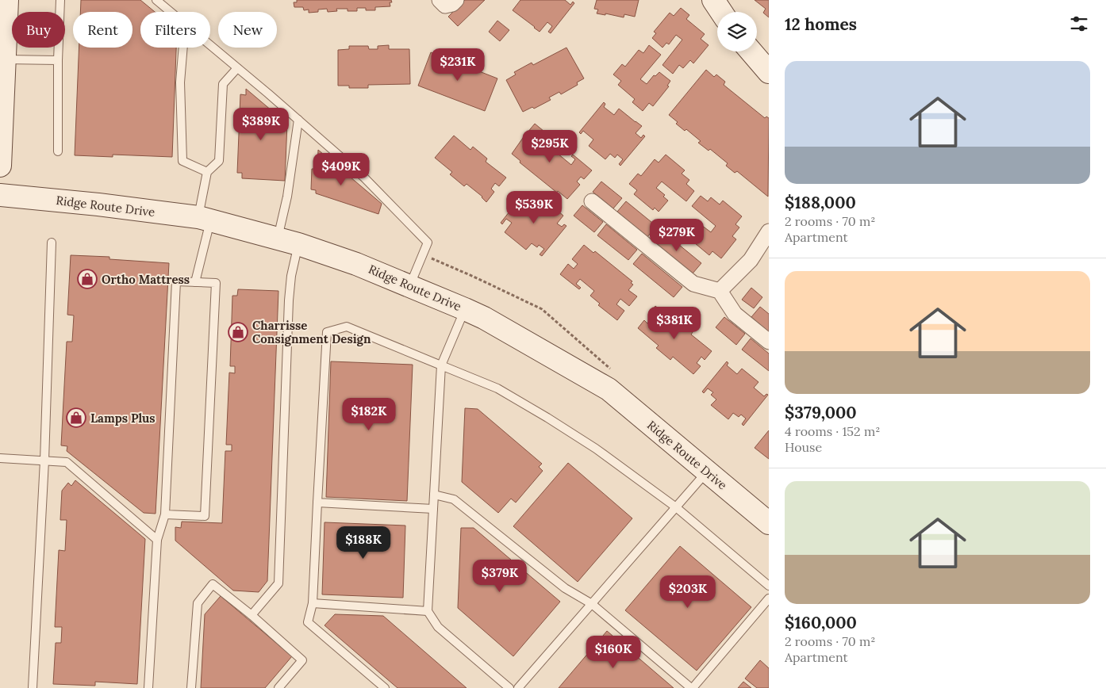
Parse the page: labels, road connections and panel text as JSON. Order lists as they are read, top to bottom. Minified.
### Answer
{"streets":{"main road":["Ridge Route Drive"]},"places":{"shop":["Ortho Mattress","Charrisse Consignment Design","Lamps Plus"]},"page":{"heading":"12 homes","chip":["Buy","Rent","Filters","New"],"list":[{"name":"$188,000","note":"2 rooms · 70 m² · Apartment"},{"name":"$379,000","note":"4 rooms · 152 m² · House"},{"name":"$160,000","note":"2 rooms · 70 m² · Apartment"}],"price":["$231K","$389K","$295K","$409K","$539K","$279K","$381K","$182K","$188K","$379K","$203K","$160K"]}}
